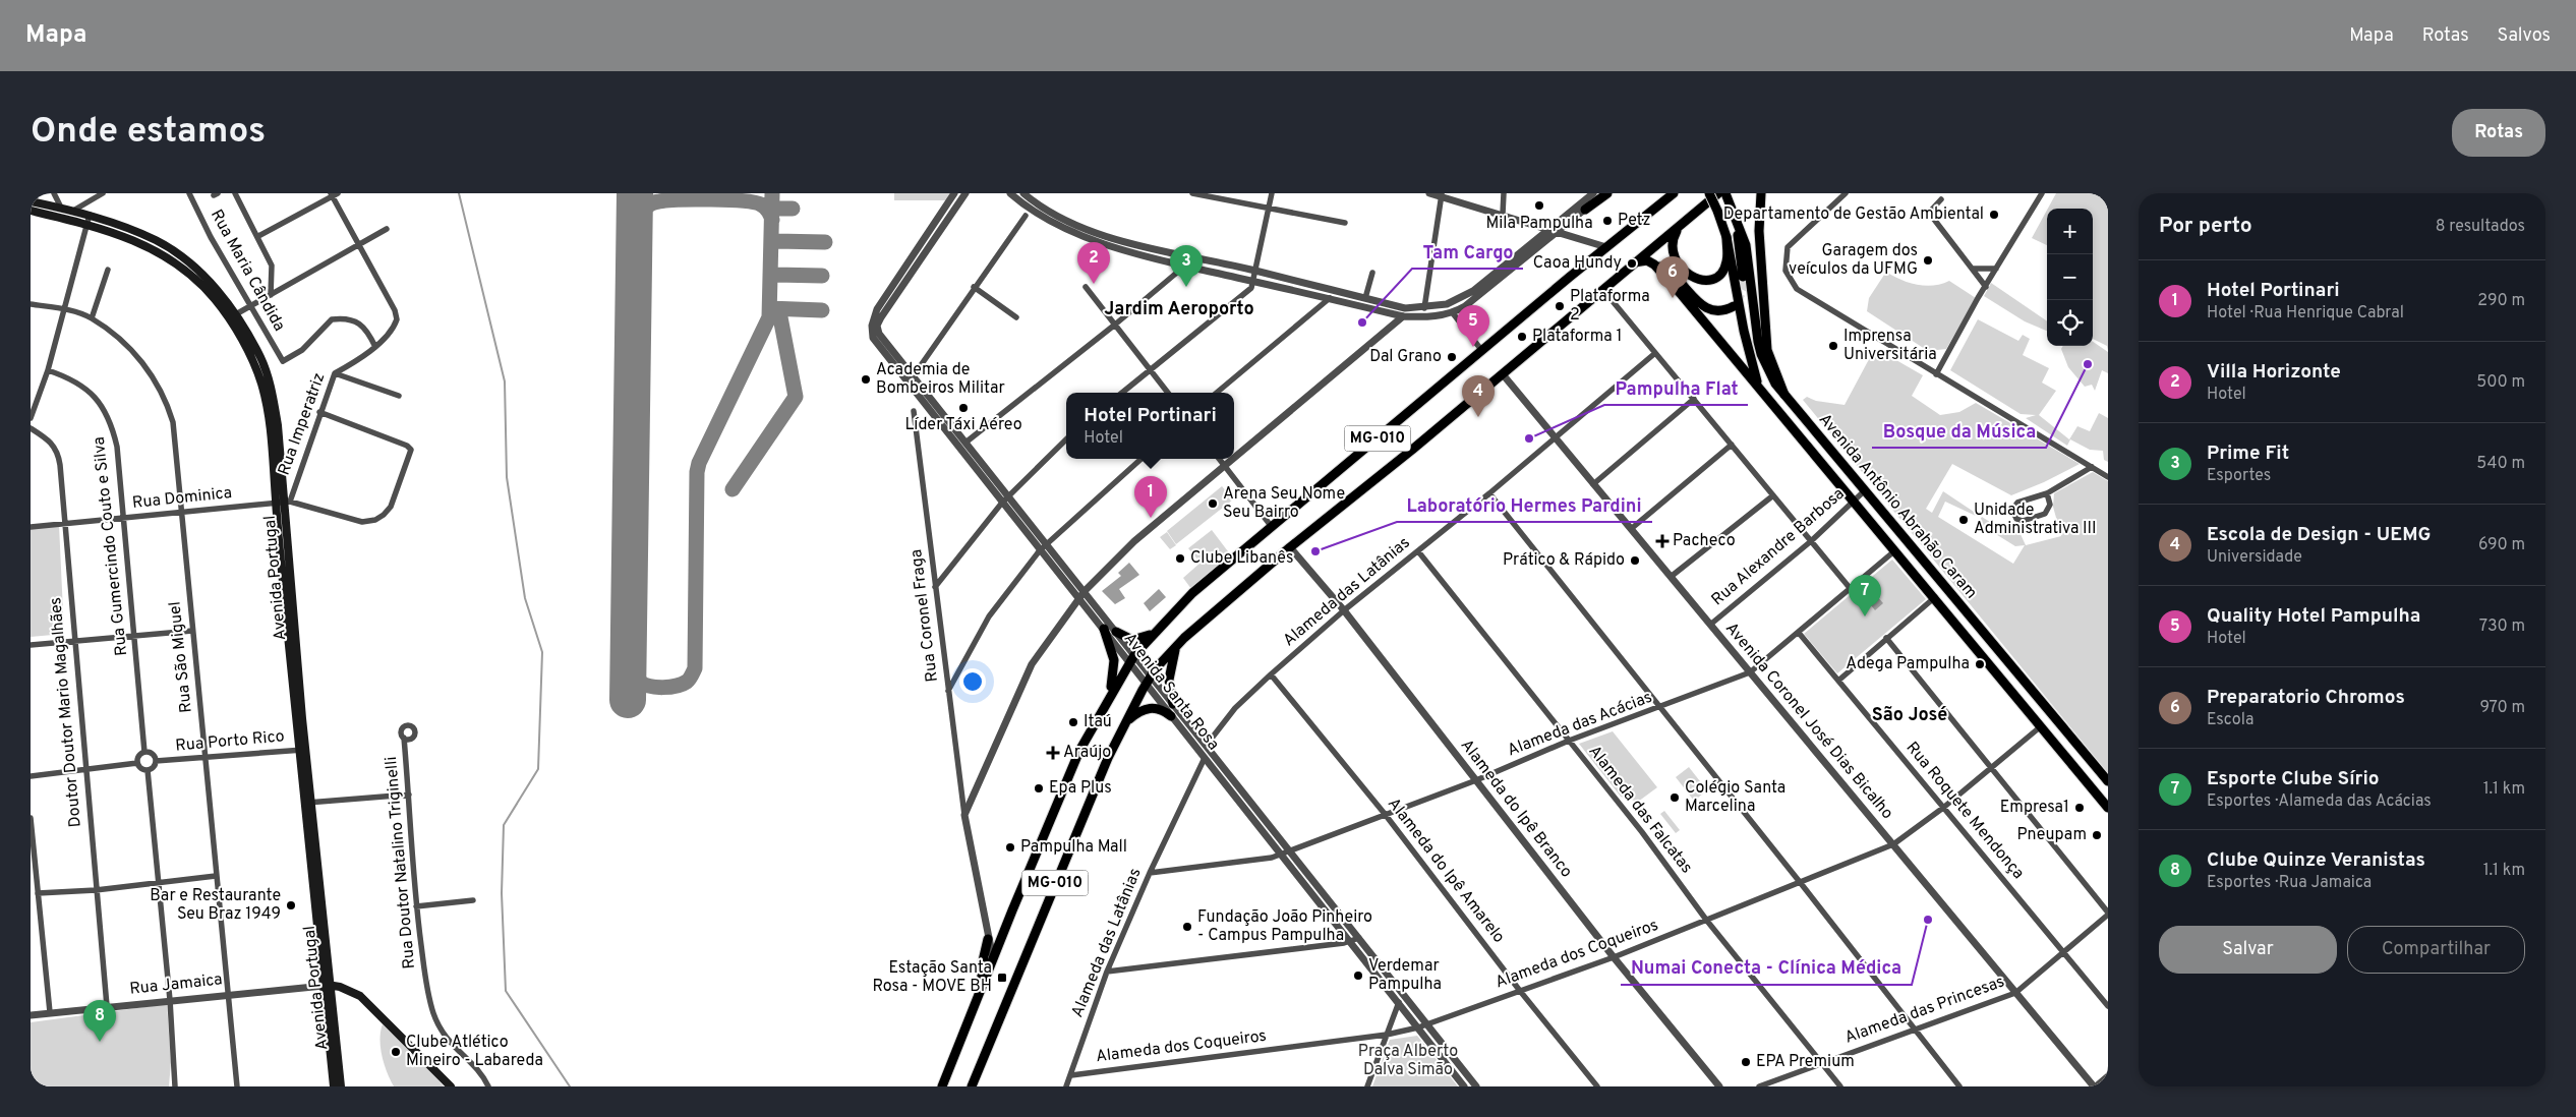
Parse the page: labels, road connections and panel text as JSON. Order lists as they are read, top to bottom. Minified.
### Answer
{"streets":{"main road":["MG-010","Avenida Antônio Abrahão Caram","Avenida Portugal"],"street":["Rua Maria Cândida","Rua Imperatriz","Rua Dominica","Rua Gumercindo Couto e Silva","Rua Alexandre Barbosa","Alameda das Latânias","Rua Coronel Fraga","Rua São Miguel","Avenida Santa Rosa","Doutor Doutor Mario Magalhães","Avenida Coronel José Dias Bicalho","Alameda das Acácias","Rua Porto Rico","Alameda do Ipê Branco","Alameda das Falcatas","Rua Roquete Mendonça","Rua Doutor Natalino Triginelli","Alameda do Ipê Amarelo","Alameda dos Coqueiros","Rua Jamaica","Alameda das Princesas"]},"crossings":[["Rua Maria Cândida","Rua Imperatriz"],["Rua Imperatriz","Rua Dominica"],["Rua Imperatriz","Avenida Portugal"],["MG-010","Rua Coronel Fraga"],["MG-010","Avenida Santa Rosa"],["MG-010","Avenida Coronel José Dias Bicalho"],["MG-010","Alameda do Ipê Branco"],["Rua Dominica","Rua Gumercindo Couto e Silva"],["Rua Dominica","Avenida Portugal"],["Rua Dominica","Rua São Miguel"],["Rua Dominica","Doutor Doutor Mario Magalhães"],["Avenida Antônio Abrahão Caram","Rua Alexandre Barbosa"],["Avenida Antônio Abrahão Caram","Alameda das Acácias"],["Avenida Antônio Abrahão Caram","Alameda dos Coqueiros"],["Rua Gumercindo Couto e Silva","Rua Porto Rico"],["Rua Alexandre Barbosa","Avenida Coronel José Dias Bicalho"],["Avenida Portugal","Rua Porto Rico"],["Avenida Portugal","Rua Jamaica"],["Alameda das Latânias","Avenida Santa Rosa"],["Alameda das Latânias","Avenida Coronel José Dias Bicalho"],["Alameda das Latânias","Alameda das Acácias"],["Alameda das Latânias","Alameda do Ipê Branco"],["Alameda das Latânias","Alameda das Falcatas"],["Alameda das Latânias","Alameda do Ipê Amarelo"],["Alameda das Latânias","Alameda dos Coqueiros"],["Rua São Miguel","Rua Porto Rico"],["Rua São Miguel","Rua Jamaica"],["Avenida Santa Rosa","Alameda das Acácias"],["Avenida Santa Rosa","Alameda dos Coqueiros"],["Doutor Doutor Mario Magalhães","Rua Jamaica"],["Avenida Coronel José Dias Bicalho","Alameda das Acácias"],["Avenida Coronel José Dias Bicalho","Alameda dos Coqueiros"],["Avenida Coronel José Dias Bicalho","Alameda das Princesas"],["Alameda das Acácias","Alameda do Ipê Branco"],["Alameda das Acácias","Alameda das Falcatas"],["Alameda das Acácias","Rua Roquete Mendonça"],["Alameda das Acácias","Alameda do Ipê Amarelo"],["Alameda do Ipê Branco","Alameda dos Coqueiros"],["Alameda das Falcatas","Alameda dos Coqueiros"],["Alameda das Falcatas","Alameda das Princesas"],["Rua Roquete Mendonça","Alameda dos Coqueiros"],["Rua Roquete Mendonça","Alameda das Princesas"],["Alameda do Ipê Amarelo","Alameda dos Coqueiros"]],"districts":["Jardim Aeroporto","São José"],"parks":["Praça Alberto Dalva Simão"],"places":{"other":["Mila Pampulha","Departamento de Gestão Ambiental","Petz","Garagem dos veículos da UFMG","Caoa Hundy","Plataforma 2","Tam Cargo","Plataforma 1","Imprensa Universitária","Dal Grano","Bosque da Música","Academia de Bombeiros Militar","Líder Táxi Aéreo","Pampulha Flat","Arena Seu Nome Seu Bairro","Unidade Administrativa III","Laboratório Hermes Pardini","Clube Libanês","Prático & Rápido","Adega Pampulha","Itaú","Epa Plus","Colégio Santa Marcelina","Empresa1","Pneupam","Pampulha Mall","Bar e Restaurante Seu Braz 1949","Numai Conecta - Clínica Médica","Fundação João Pinheiro - Campus Pampulha","Verdemar Pampulha","Clube Atlético Mineiro - Labareda","EPA Premium"],"health":["Pacheco","Araújo"],"transit":["Estação Santa Rosa - MOVE BH"]},"page":{"header":"Mapa","nav":["Mapa","Rotas","Salvos"],"buttons":["Rotas",["Salvar","Compartilhar"]],"title":"Onde estamos","heading":["Por perto","8 resultados"],"map_buttons":["+","−"],"pins":["2","3","6","5","4","1","7","8"],"list":[{"mark":"1","name":"Hotel Portinari","note":"Hotel · Rua Henrique Cabral","value":"290 m"},{"mark":"2","name":"Villa Horizonte","note":"Hotel","value":"500 m"},{"mark":"3","name":"Prime Fit","note":"Esportes","value":"540 m"},{"mark":"4","name":"Escola de Design - UEMG","note":"Universidade","value":"690 m"},{"mark":"5","name":"Quality Hotel Pampulha","note":"Hotel","value":"730 m"},{"mark":"6","name":"Preparatorio Chromos","note":"Escola","value":"970 m"},{"mark":"7","name":"Esporte Clube Sírio","note":"Esportes · Alameda das Acácias","value":"1.1 km"},{"mark":"8","name":"Clube Quinze Veranistas","note":"Esportes · Rua Jamaica","value":"1.1 km"}],"popup":["Hotel Portinari","Hotel"]}}
